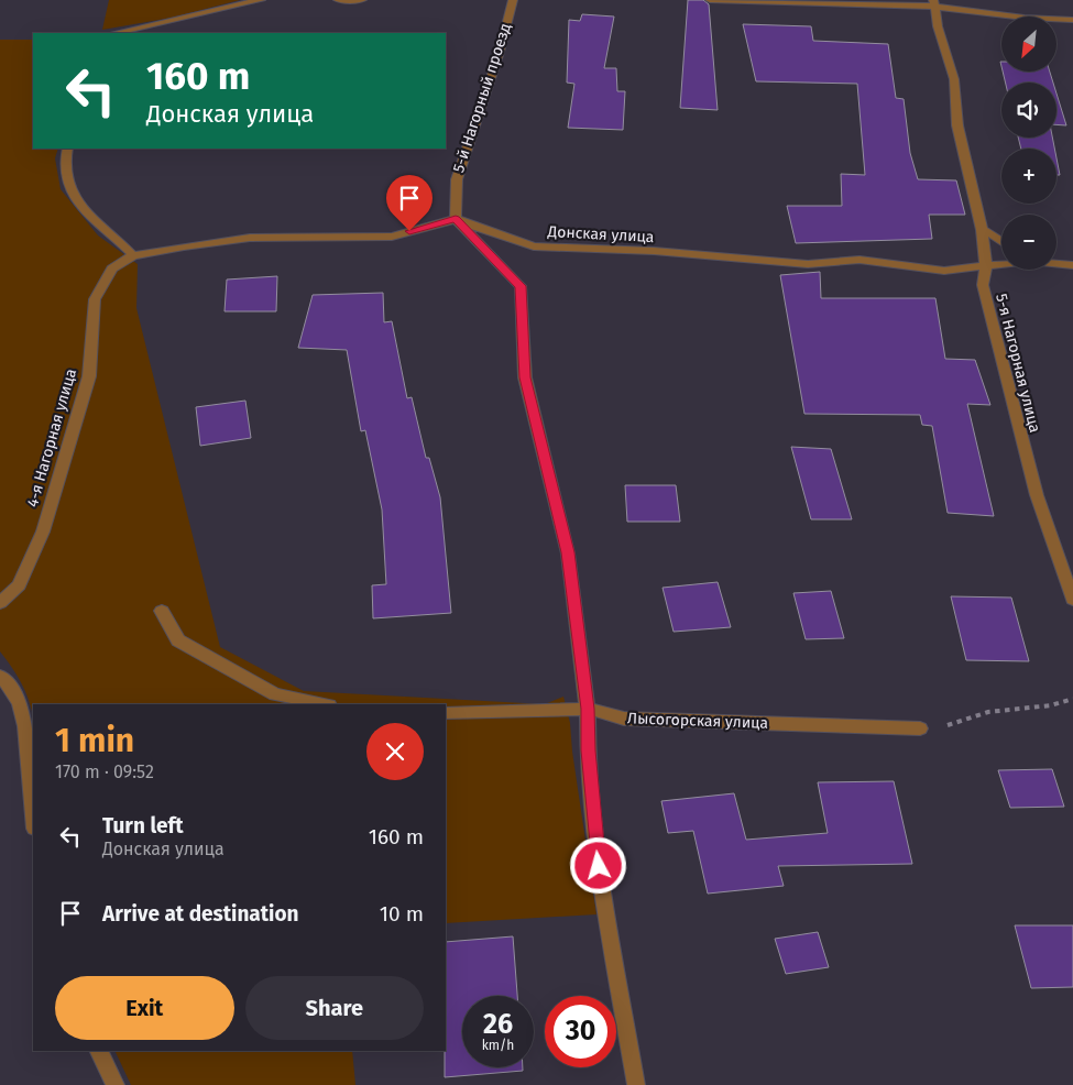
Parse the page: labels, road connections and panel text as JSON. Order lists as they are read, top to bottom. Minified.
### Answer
{"streets":{"street":["5-й Нагорный проезд","Донская улица","5-я Нагорная улица","4-я Нагорная улица","Лысогорская улица"]},"crossings":[["5-й Нагорный проезд","Донская улица"],["Донская улица","5-я Нагорная улица"]],"north":"bottom left","page":{"map_buttons":["+","−"],"turn":["160 m","Донская улица"],"heading":["1 min","170 m · 09:52"],"list":[{"name":"Turn left","note":"Донская улица","value":"160 m"},{"name":"Arrive at destination","value":"10 m"}],"buttons":["Exit","Share"],"speed":"26 km/h","limit":"30"}}
